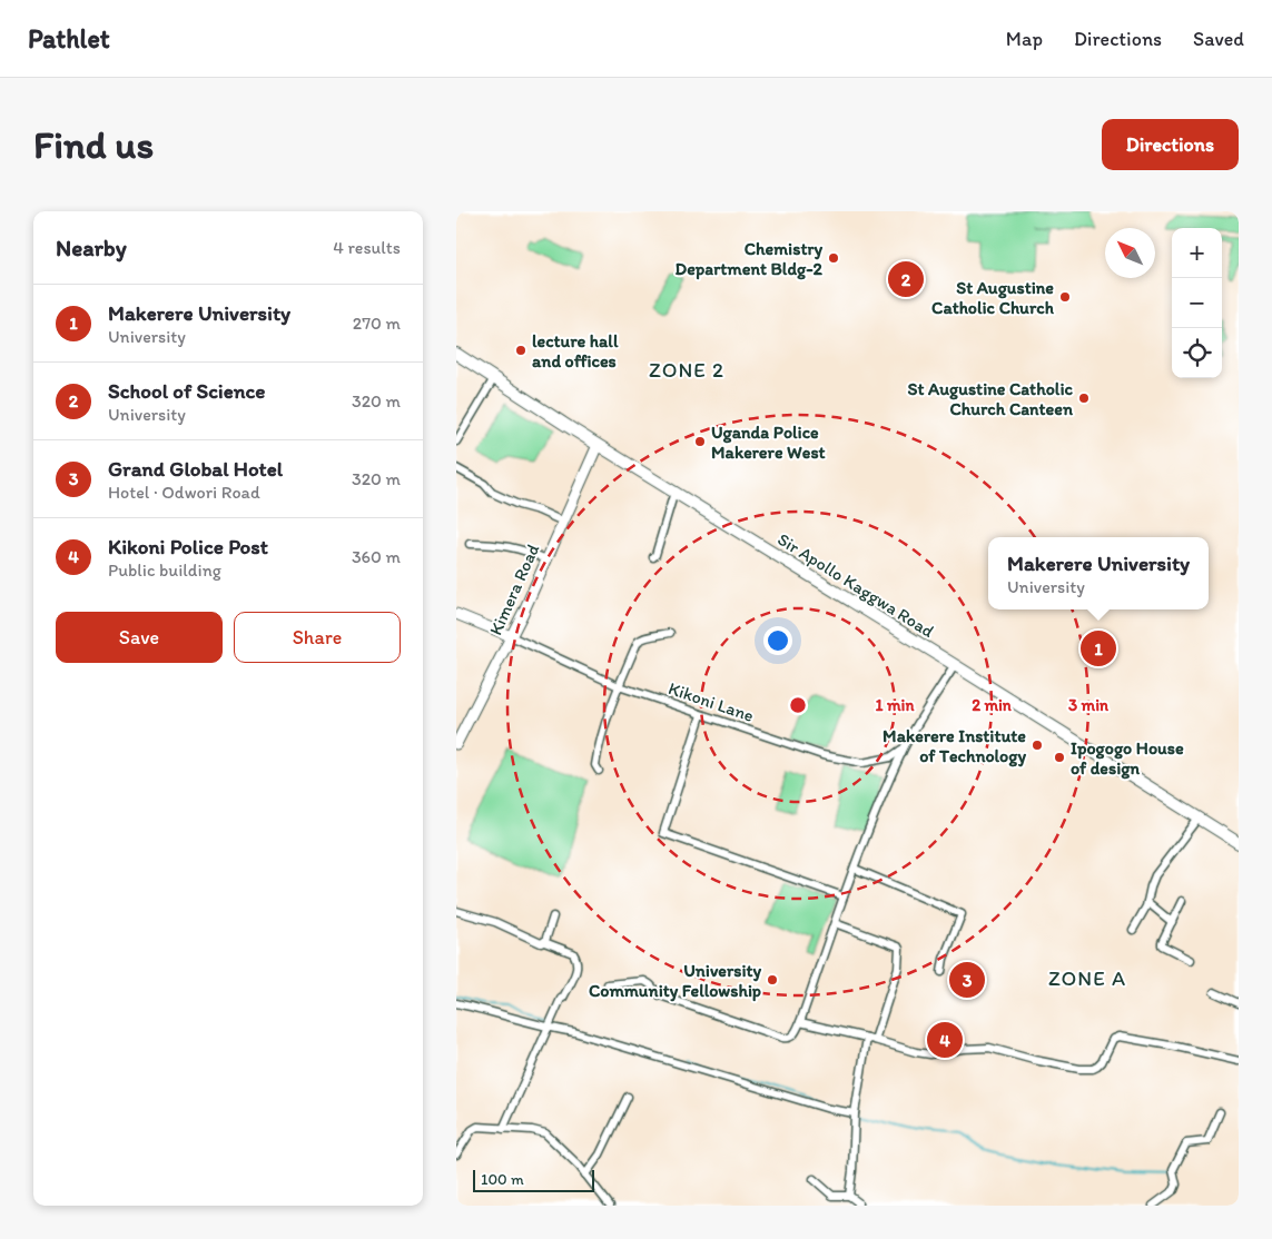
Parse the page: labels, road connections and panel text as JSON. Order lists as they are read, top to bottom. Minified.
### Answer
{"streets":{"main road":["Sir Apollo Kaggwa Road"],"street":["Kimera Road","Kikoni Lane"]},"crossings":[["Sir Apollo Kaggwa Road","Kimera Road"],["Kimera Road","Kikoni Lane"]],"districts":["ZONE 2","ZONE A"],"places":["Chemistry Department Bldg-2","St Augustine Catholic Church","lecture hall and offices","St Augustine Catholic Church Canteen","Uganda Police Makerere West","Makerere Institute of Technology","Ipogogo House of design","University Community Fellowship"],"scale_bar":"100 m","north":"top left","page":{"header":"Pathlet","nav":["Map","Directions","Saved"],"buttons":["Directions",["Save","Share"]],"title":"Find us","heading":["Nearby","4 results"],"map_buttons":["+","−"],"pins":["2","1","3","4"],"list":[{"mark":"1","name":"Makerere University","note":"University","value":"270 m"},{"mark":"2","name":"School of Science","note":"University","value":"320 m"},{"mark":"3","name":"Grand Global Hotel","note":"Hotel · Odwori Road","value":"320 m"},{"mark":"4","name":"Kikoni Police Post","note":"Public building","value":"360 m"}],"popup":["Makerere University","University"],"scale":"100 m"},"rings":["1 min","2 min","3 min"]}
